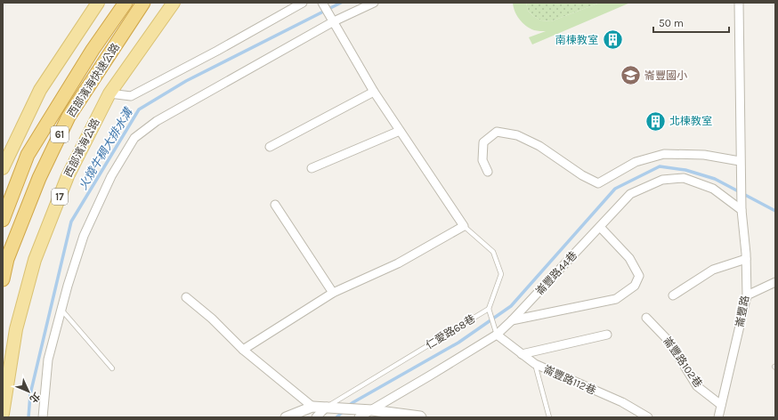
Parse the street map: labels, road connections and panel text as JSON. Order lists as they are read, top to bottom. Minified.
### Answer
{"streets":{"highway":["西部濱海快速公路","61"],"main road":["西部濱海公路","17"],"street":["崙豐路44巷","崙豐路","崙豐路102巷","崙豐路112巷"],"lane":["仁愛路68巷"]},"crossings":[["崙豐路44巷","崙豐路"],["崙豐路44巷","崙豐路112巷"],["崙豐路","崙豐路102巷"]],"water":["火燒牛稠大排水溝"],"places":{"building":["南棟教室","北棟教室"],"school or university":["崙豐國小"]},"scale_bar":"50 m","north":"bottom right"}
